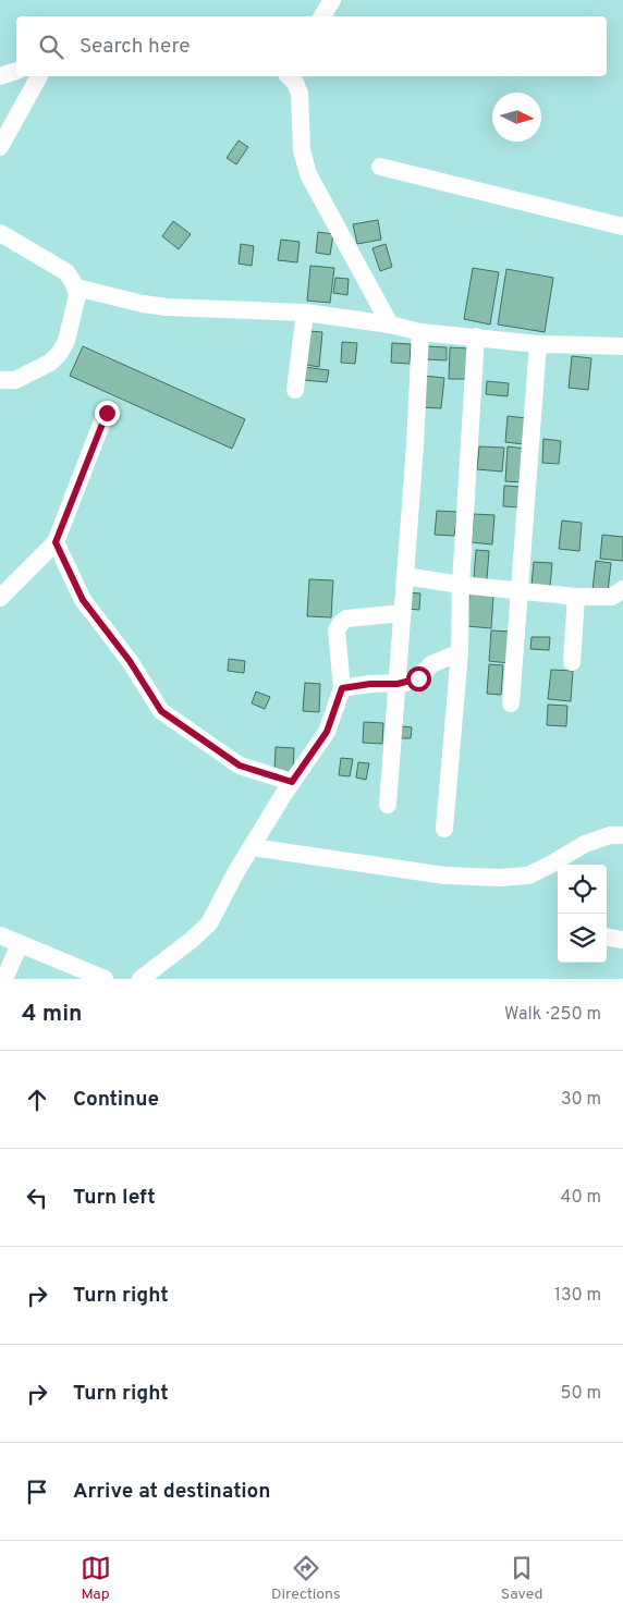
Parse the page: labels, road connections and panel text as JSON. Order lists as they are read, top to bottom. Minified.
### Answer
{"north":"right","page":{"search":"Search here","heading":["4 min","Walk · 250 m"],"list":[["Continue","30 m"],["Turn left","40 m"],["Turn right","130 m"],["Turn right","50 m"],"Arrive at destination"],"nav":["Map","Directions","Saved"]}}
